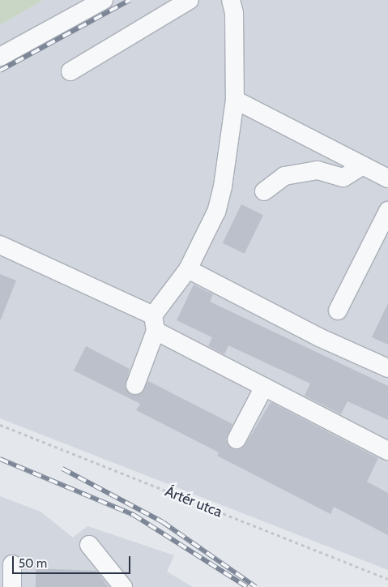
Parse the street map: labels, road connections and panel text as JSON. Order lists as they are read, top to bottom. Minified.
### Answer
{"streets":{"path":["Ártér utca"]},"scale_bar":"50 m"}
